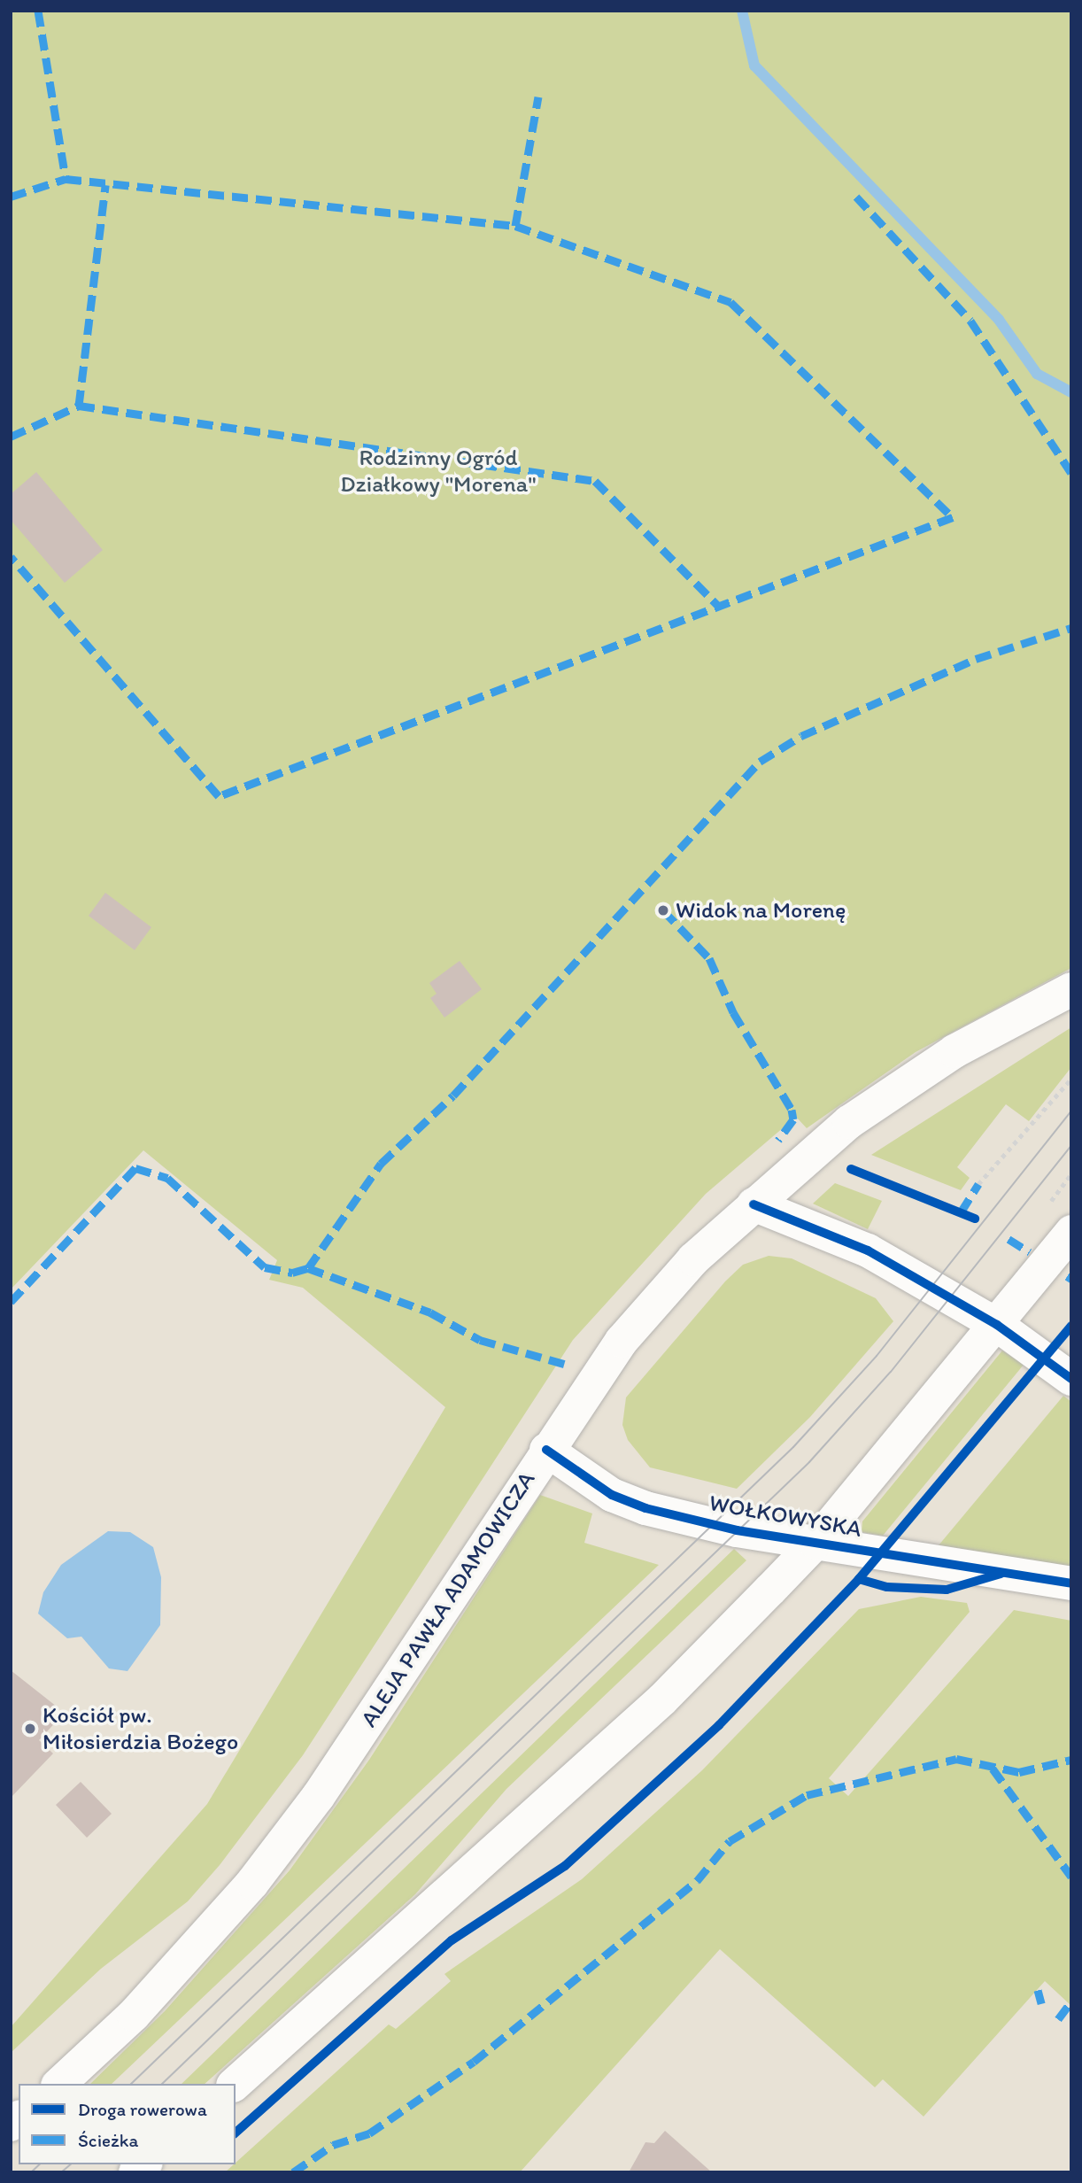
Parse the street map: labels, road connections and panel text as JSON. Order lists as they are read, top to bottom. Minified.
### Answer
{"streets":{"main road":["WOŁKOWYSKA","ALEJA PAWŁA ADAMOWICZA"]},"crossings":[["WOŁKOWYSKA","ALEJA PAWŁA ADAMOWICZA"]],"parks":["Rodzinny Ogród Działkowy \"Morena\""],"places":["Widok na Morenę","Kościół pw. Miłosierdzia Bożego"],"legend":["Droga rowerowa","Ścieżka"]}
